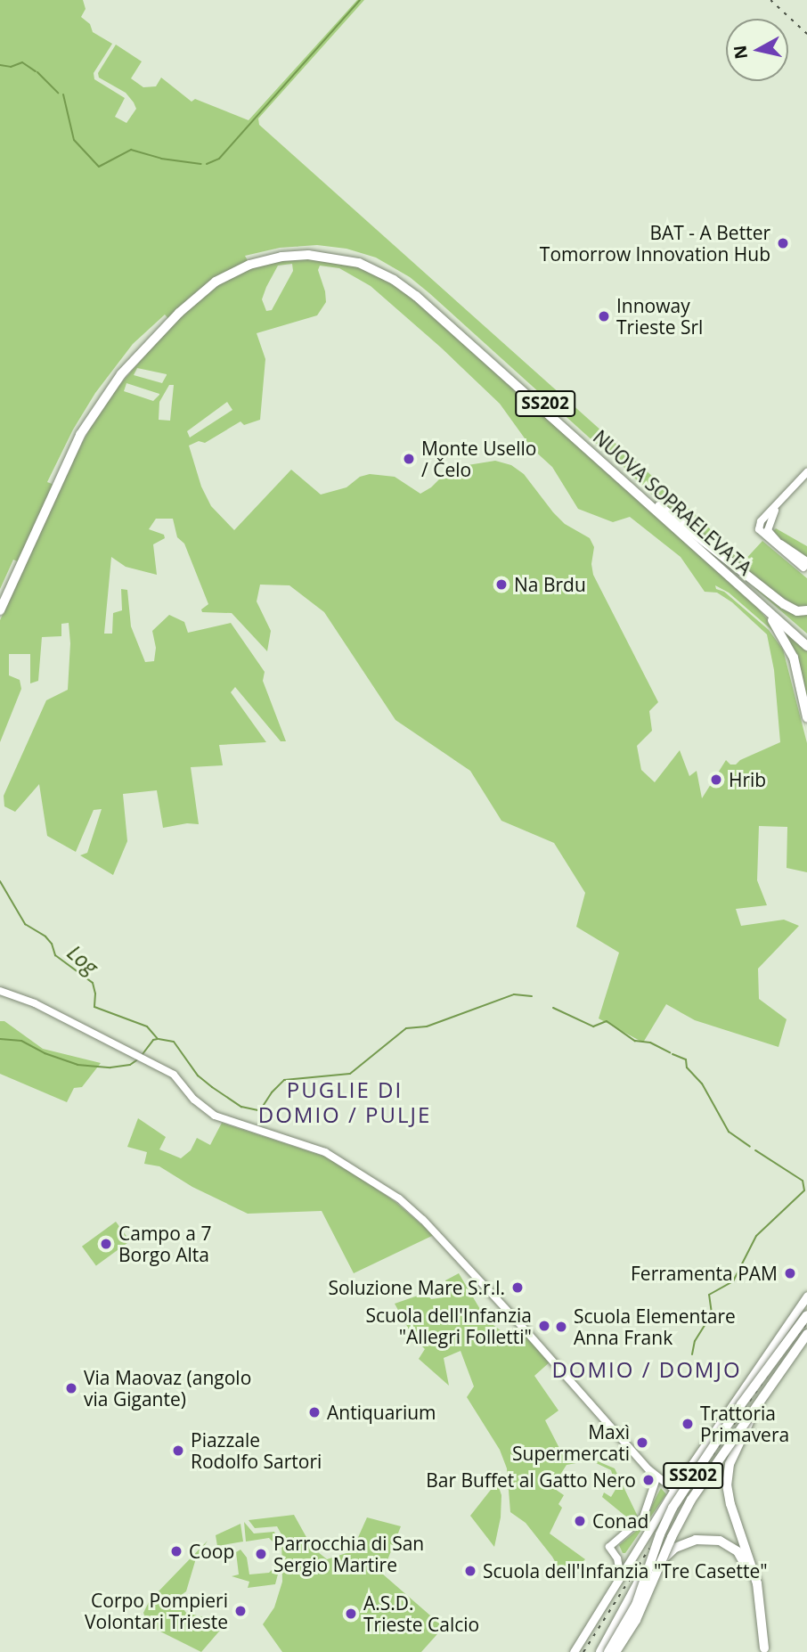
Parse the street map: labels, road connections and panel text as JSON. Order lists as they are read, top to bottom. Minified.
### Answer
{"streets":{"highway":["SS202","NUOVA SOPRAELEVATA"]},"districts":["PUGLIE DI DOMIO / PULJE","DOMIO / DOMJO"],"water":["Log"],"places":["BAT - A Better Tomorrow Innovation Hub","Innoway Trieste Srl","Monte Usello / Čelo","Na Brdu","Hrib","Campo a 7 Borgo Alta","Ferramenta PAM","Soluzione Mare S.r.l.","Scuola dell'Infanzia \"Allegri Folletti\"","Scuola Elementare Anna Frank","Via Maovaz (angolo via Gigante)","Antiquarium","Trattoria Primavera","Maxì Supermercati","Piazzale Rodolfo Sartori","Bar Buffet al Gatto Nero","Conad","Coop","Parrocchia di San Sergio Martire","Scuola dell'Infanzia \"Tre Casette\"","Corpo Pompieri Volontari Trieste","A.S.D. Trieste Calcio"],"north":"left"}
